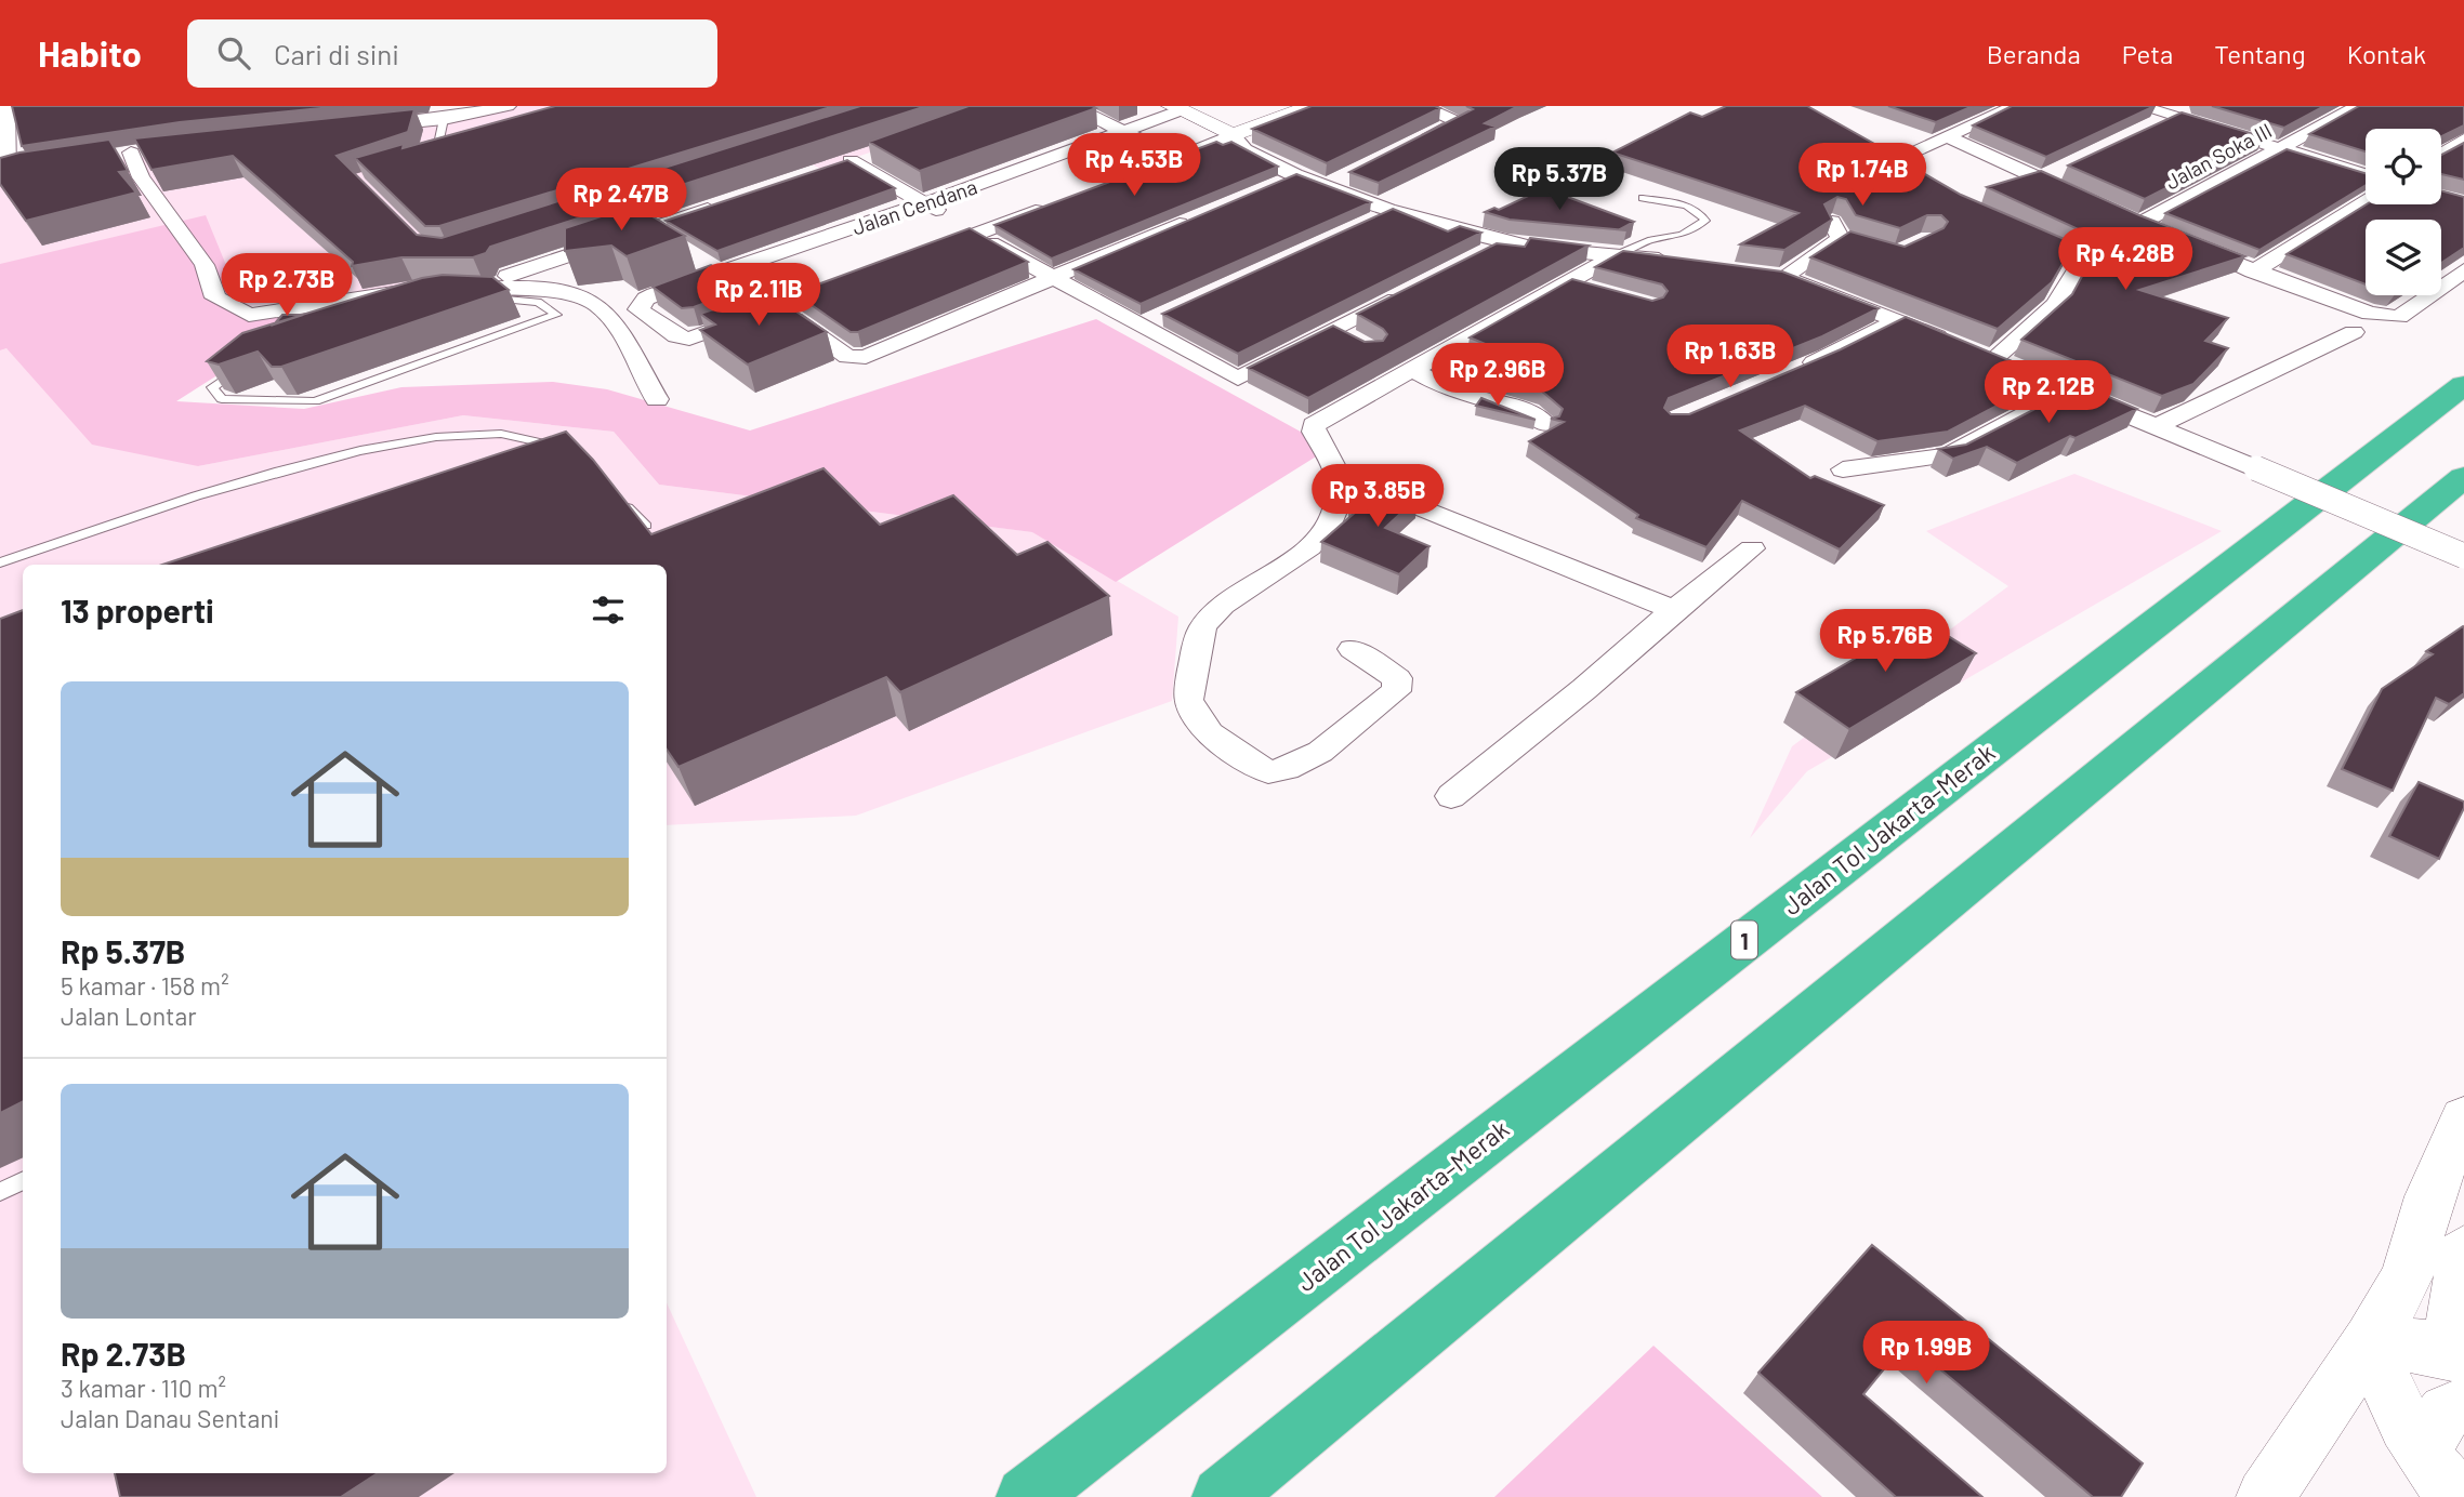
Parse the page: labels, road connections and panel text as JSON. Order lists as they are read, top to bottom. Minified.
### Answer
{"streets":{"highway":["Jalan Tol Jakarta–Merak","1"],"street":["Jalan Soka III","Jalan Cendana"]},"page":{"header":"Habito","search":"Cari di sini","nav":["Beranda","Peta","Tentang","Kontak"],"price":["Rp 4.53B","Rp 1.74B","Rp 5.37B","Rp 2.47B","Rp 4.28B","Rp 2.73B","Rp 2.11B","Rp 1.63B","Rp 2.96B","Rp 2.12B","Rp 3.85B","Rp 5.76B","Rp 1.99B"],"heading":"13 properti","list":[{"name":"Rp 5.37B","note":"5 kamar · 158 m² · Jalan Lontar"},{"name":"Rp 2.73B","note":"3 kamar · 110 m² · Jalan Danau Sentani"}]}}
